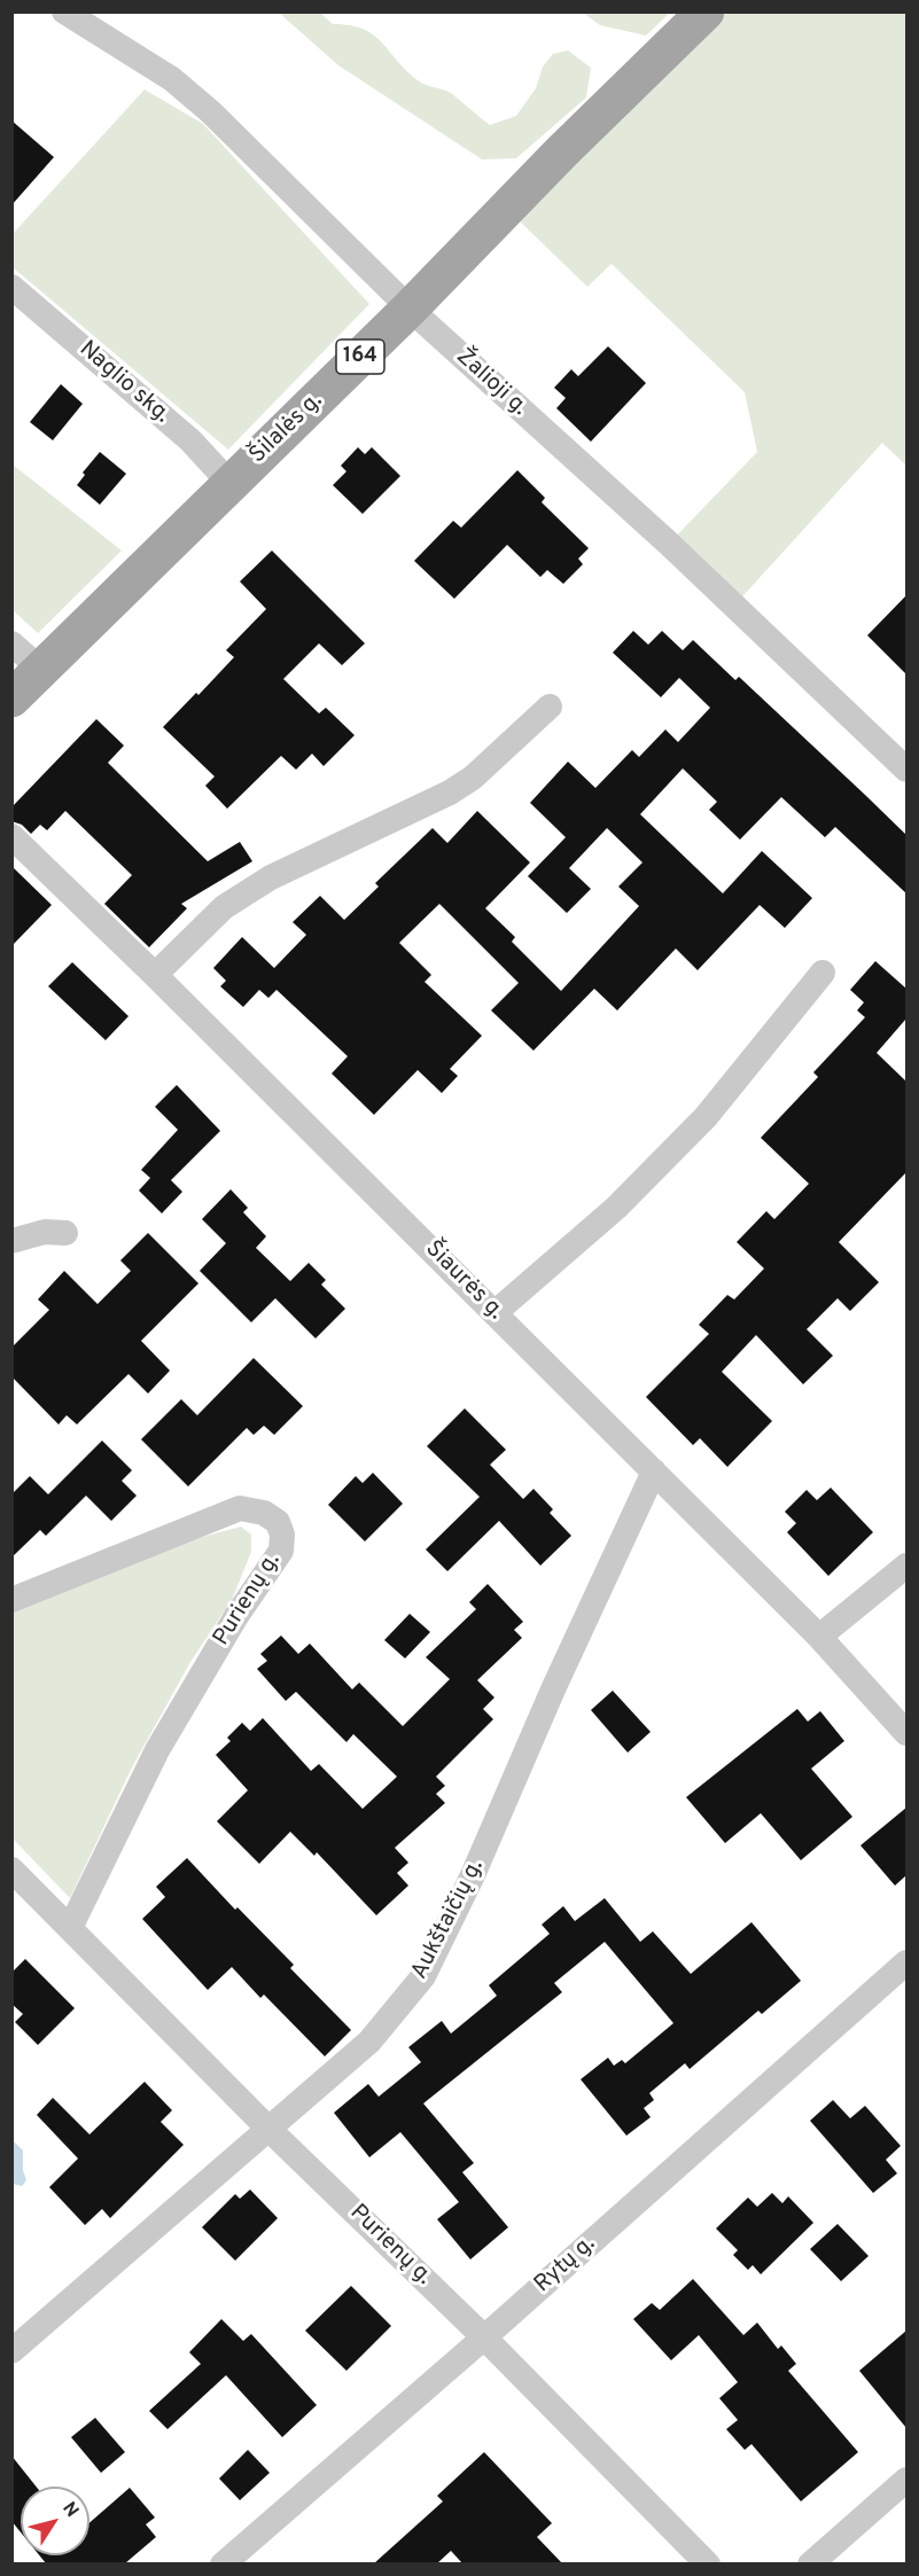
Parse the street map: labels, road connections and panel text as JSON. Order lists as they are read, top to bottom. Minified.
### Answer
{"streets":{"main road":["164","Šilalės g."],"street":["Naglio skg.","Žalioji g.","Šiaurės g.","Purienų g.","Aukštaičių g.","Rytų g."]},"crossings":[["Naglio skg.","Šilalės g."],["Žalioji g.","Šilalės g."],["Šiaurės g.","Aukštaičių g."],["Purienų g.","Aukštaičių g."],["Purienų g.","Rytų g."]],"north":"top right"}
